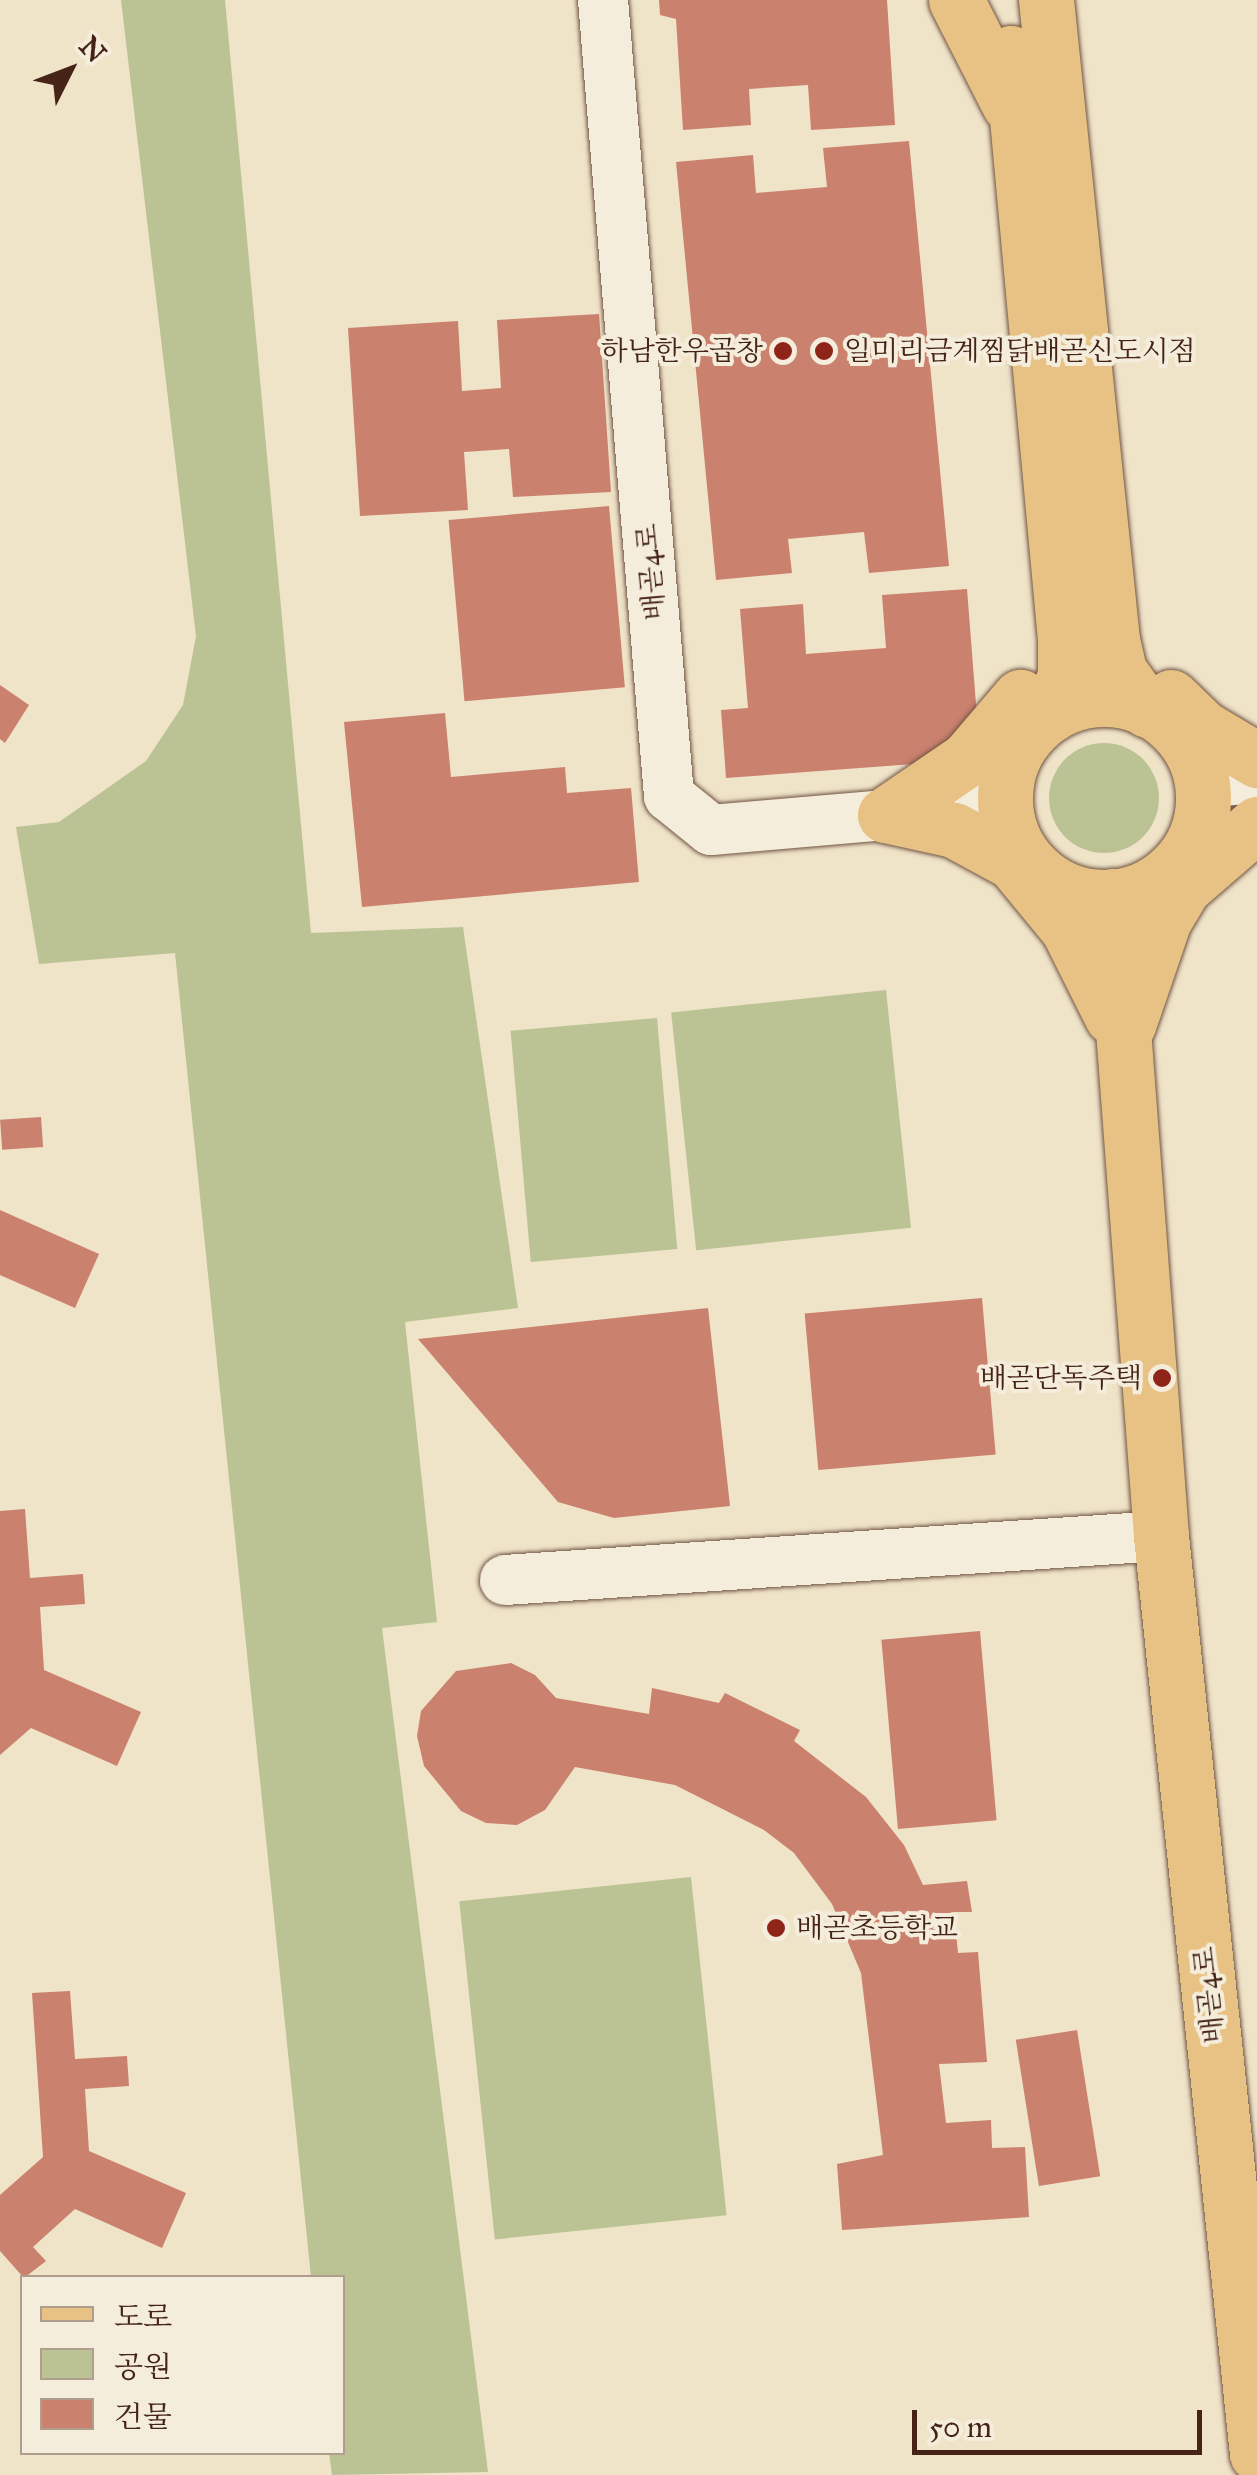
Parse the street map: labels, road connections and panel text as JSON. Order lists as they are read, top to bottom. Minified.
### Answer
{"streets":{"main road":["배곧4로"]},"places":["하남한우곱창","일미리금계찜닭배곧신도시점","배곧단독주택","배곧초등학교"],"legend":["도로","공원","건물"],"scale_bar":"50 m","north":"top right"}
